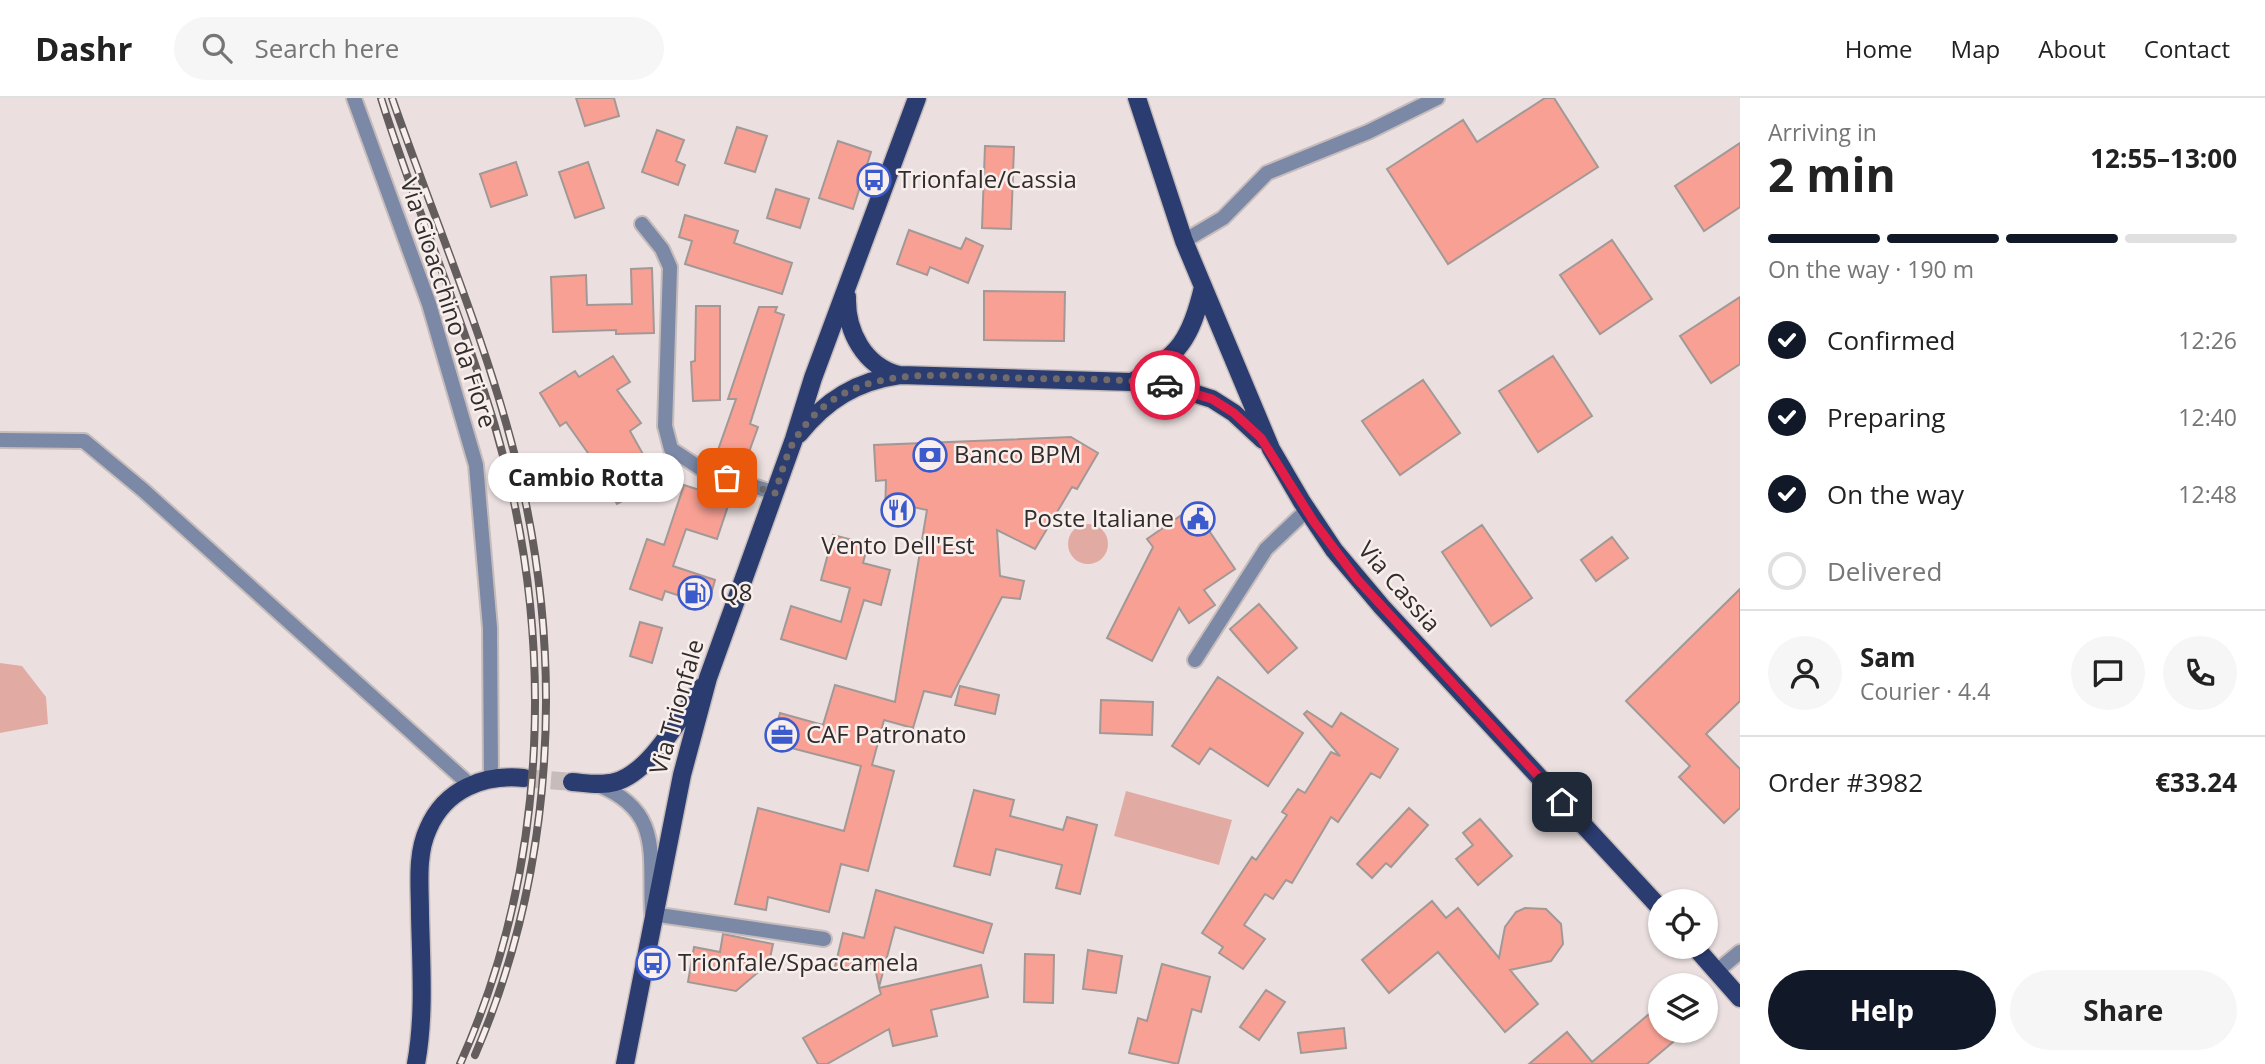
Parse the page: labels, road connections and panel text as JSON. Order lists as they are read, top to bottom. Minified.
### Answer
{"streets":{"main road":["Via Cassia","Via Trionfale"],"street":["Via Gioacchino da Fiore"]},"places":{"bus stop":["Trionfale/Cassia","Trionfale/Spaccamela"],"bank":["Banco BPM"],"other":["Cambio Rotta"],"restaurant":["Vento Dell'Est"],"public building":["Poste Italiane"],"fuel station":["Q8"],"office":["CAF Patronato"]},"page":{"header":"Dashr","search":"Search here","nav":["Home","Map","About","Contact"],"heading":["2 min","Arriving in","12:55–13:00"],"panel":["Sam","Courier · 4.4","Order #3982","€33.24"],"bar":"On the way · 190 m","list":[["Confirmed","12:26"],["Preparing","12:40"],["On the way","12:48"],"Delivered"],"bubble":"Cambio Rotta","buttons":["Help","Share"]}}
